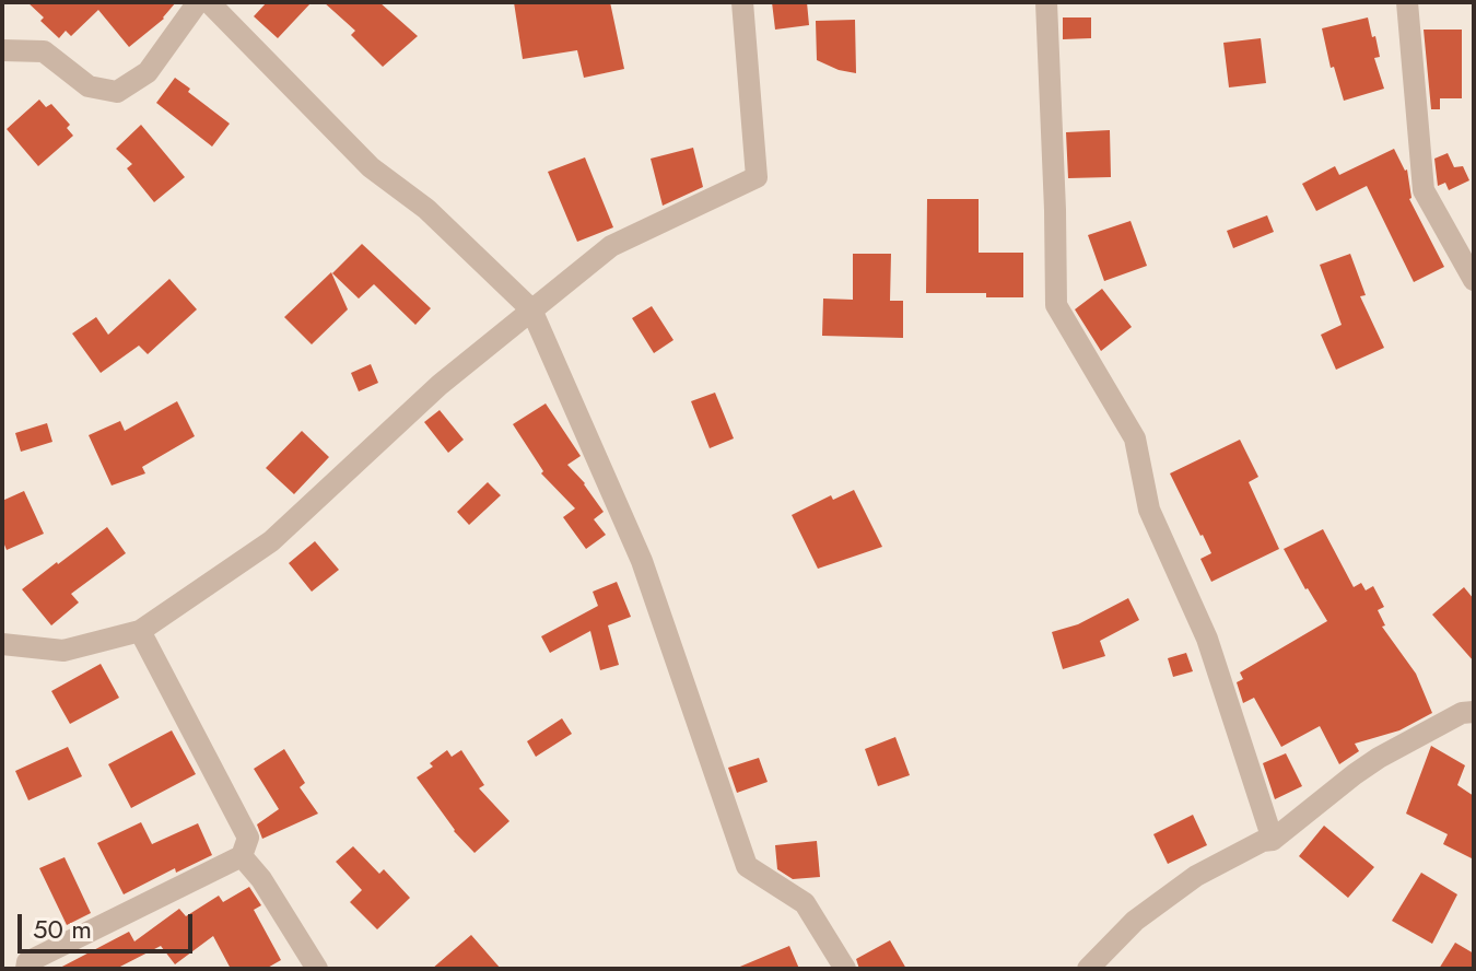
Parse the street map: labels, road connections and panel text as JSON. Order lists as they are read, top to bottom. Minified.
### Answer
{"scale_bar":"50 m"}
